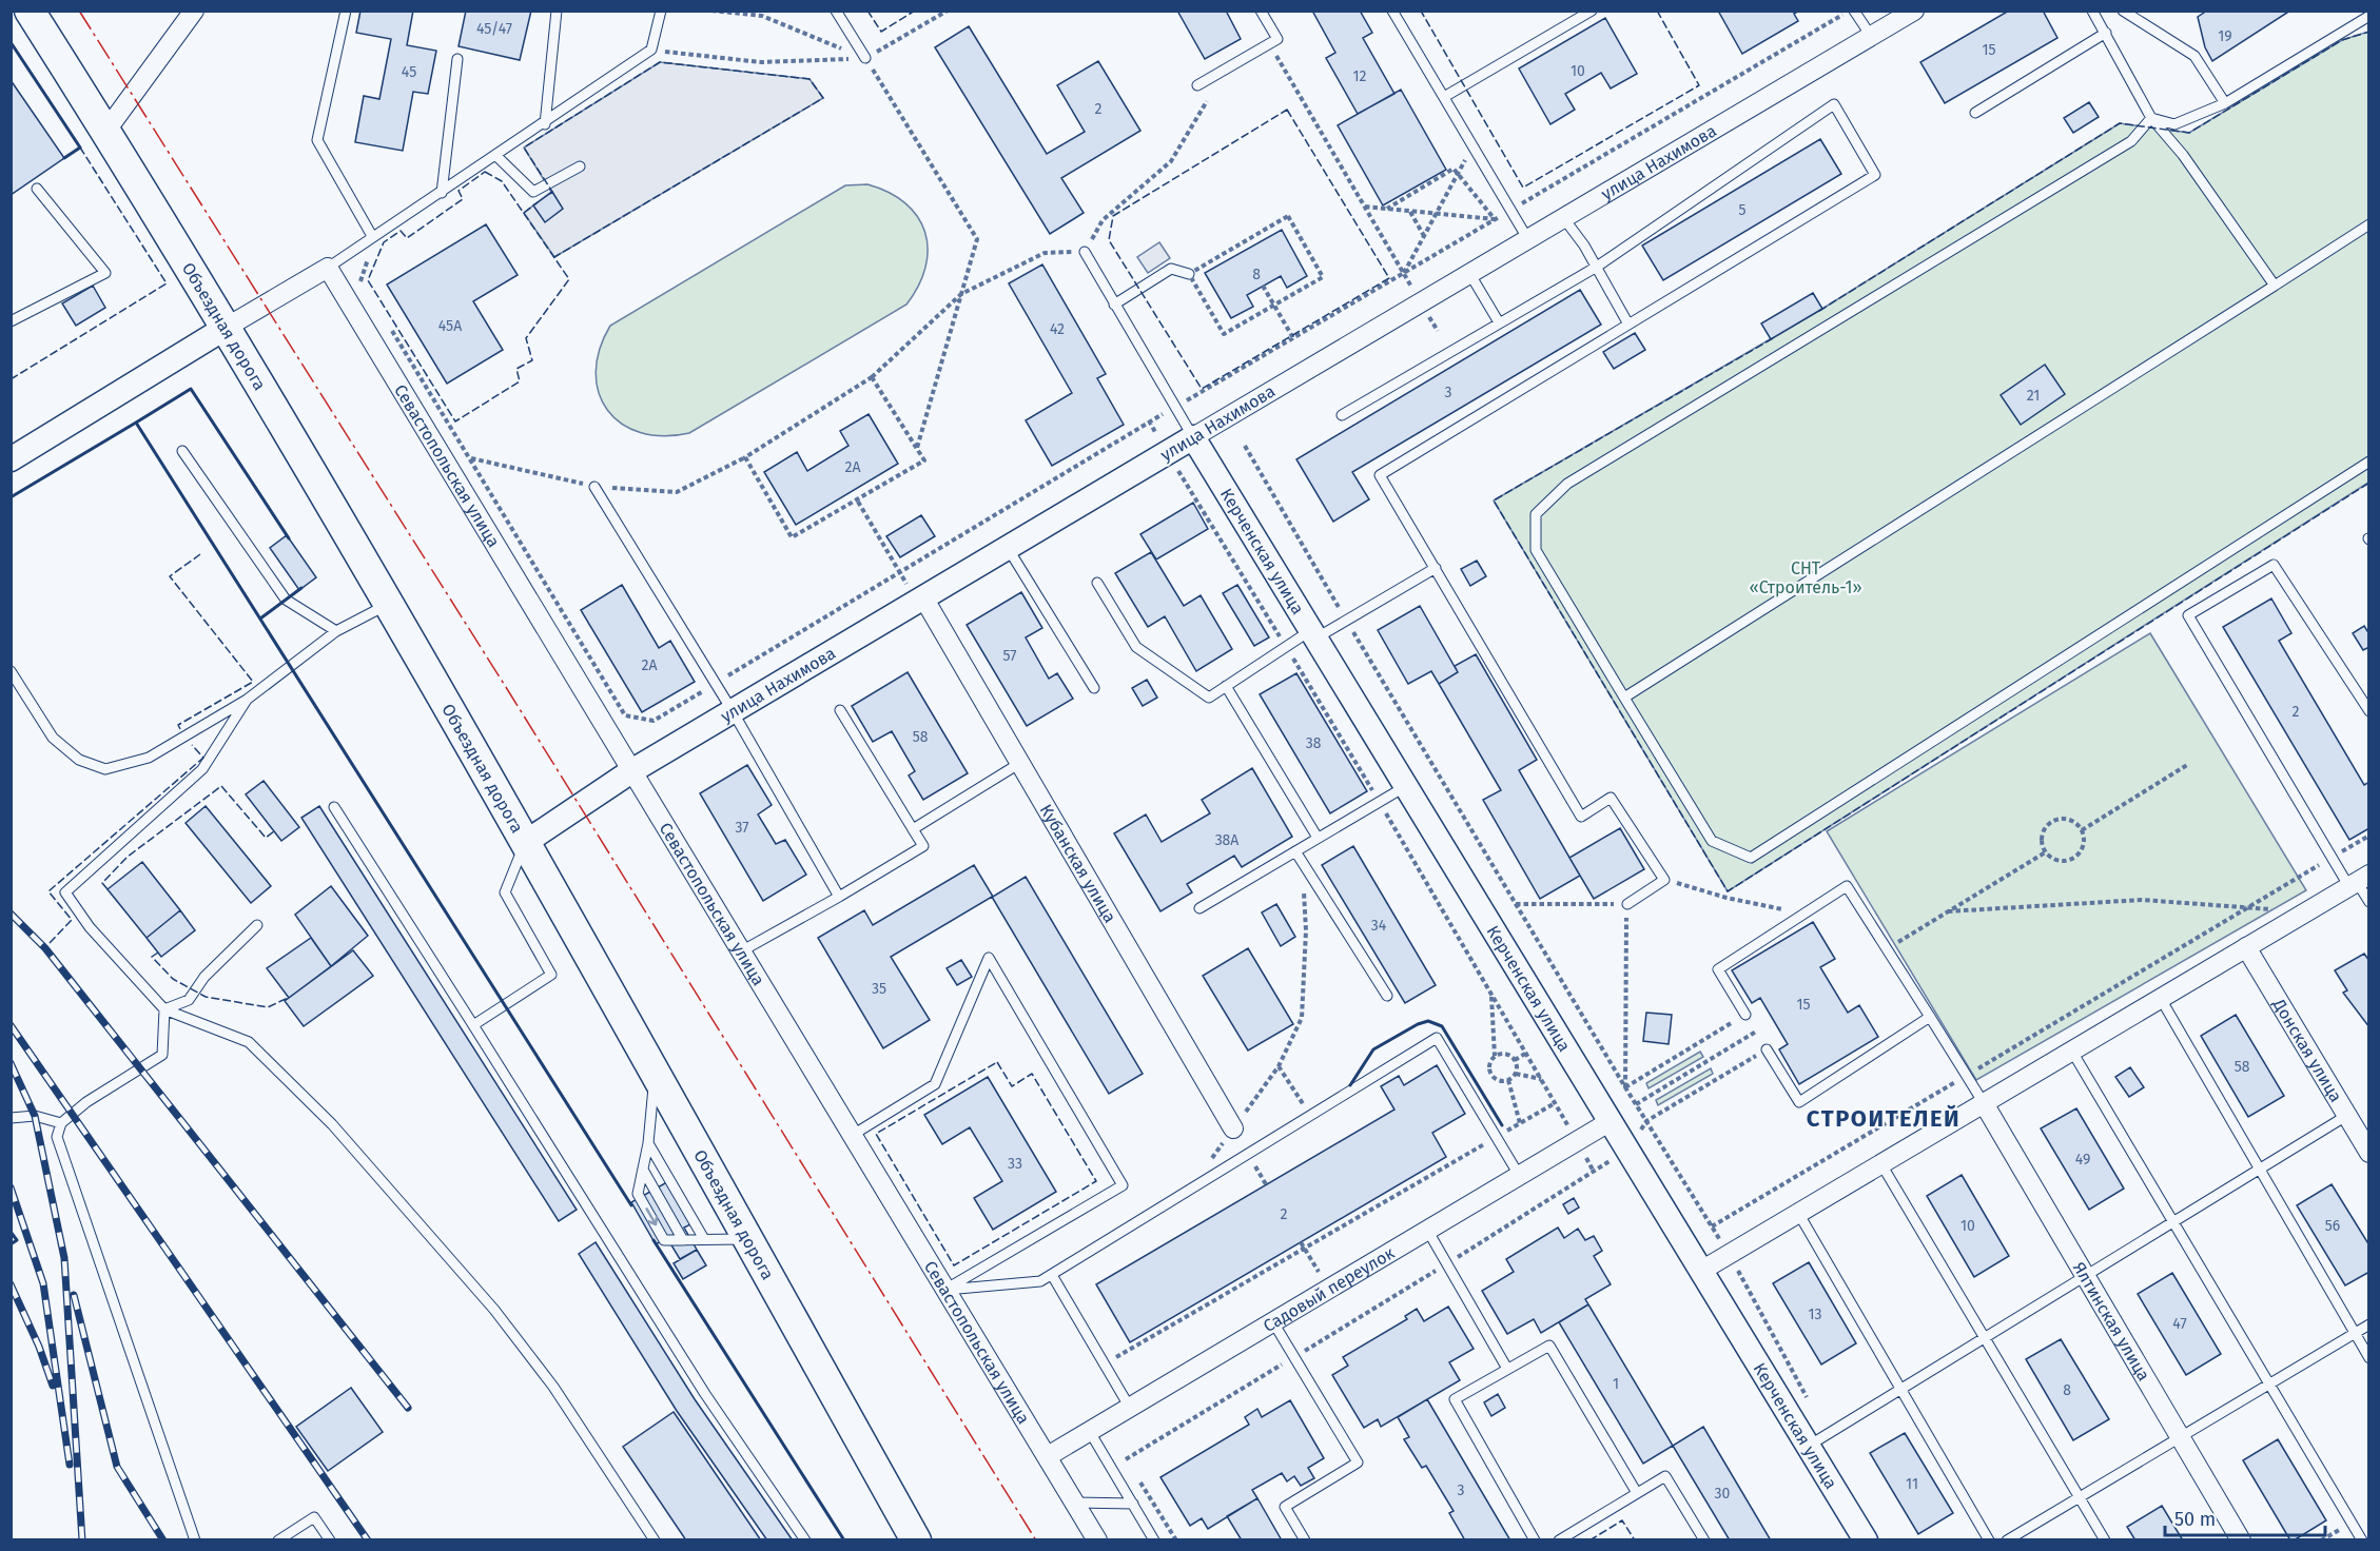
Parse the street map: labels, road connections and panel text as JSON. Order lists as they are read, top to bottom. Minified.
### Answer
{"streets":{"main road":["Объездная дорога"],"street":["улица Нахимова","Севастопольская улица","Керченская улица","Кубанская улица","Донская улица","Садовый переулок","Ялтинская улица"]},"crossings":[["улица Нахимова","Объездная дорога"],["улица Нахимова","Севастопольская улица"],["улица Нахимова","Керченская улица"],["улица Нахимова","Кубанская улица"],["Севастопольская улица","Садовый переулок"],["Керченская улица","Садовый переулок"]],"districts":["СТРОИТЕЛЕЙ"],"parks":["СНТ «Строитель-1»"],"house_numbers":["45/47","19","15","10","45","12","2","5","8","45А","42","3","21","2А","57","2А","2","58","38","37","38А","34","35","15","58","49","33","2","10","56","13","47","1","8","11","3","30"],"scale_bar":"50 m"}
